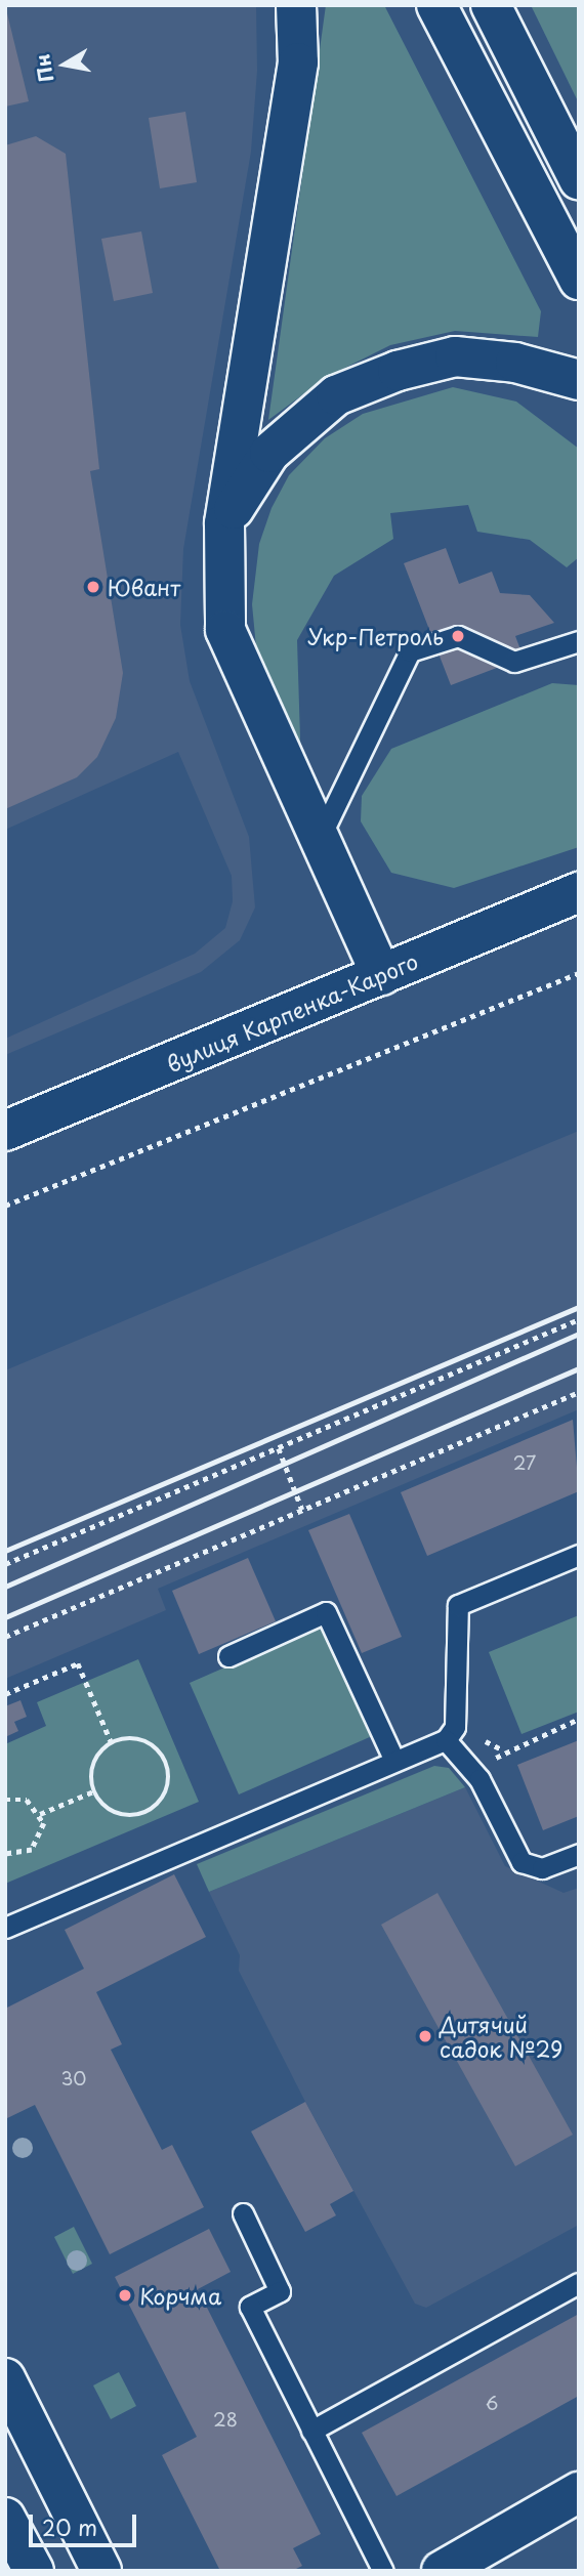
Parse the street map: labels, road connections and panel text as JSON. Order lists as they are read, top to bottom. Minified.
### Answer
{"streets":{"main road":["вулиця Карпенка-Карого"]},"places":["Ювант","Укр-Петроль","Дитячий садок №29","Корчма"],"house_numbers":["27","30","6","28"],"scale_bar":"20 m","north":"left"}
